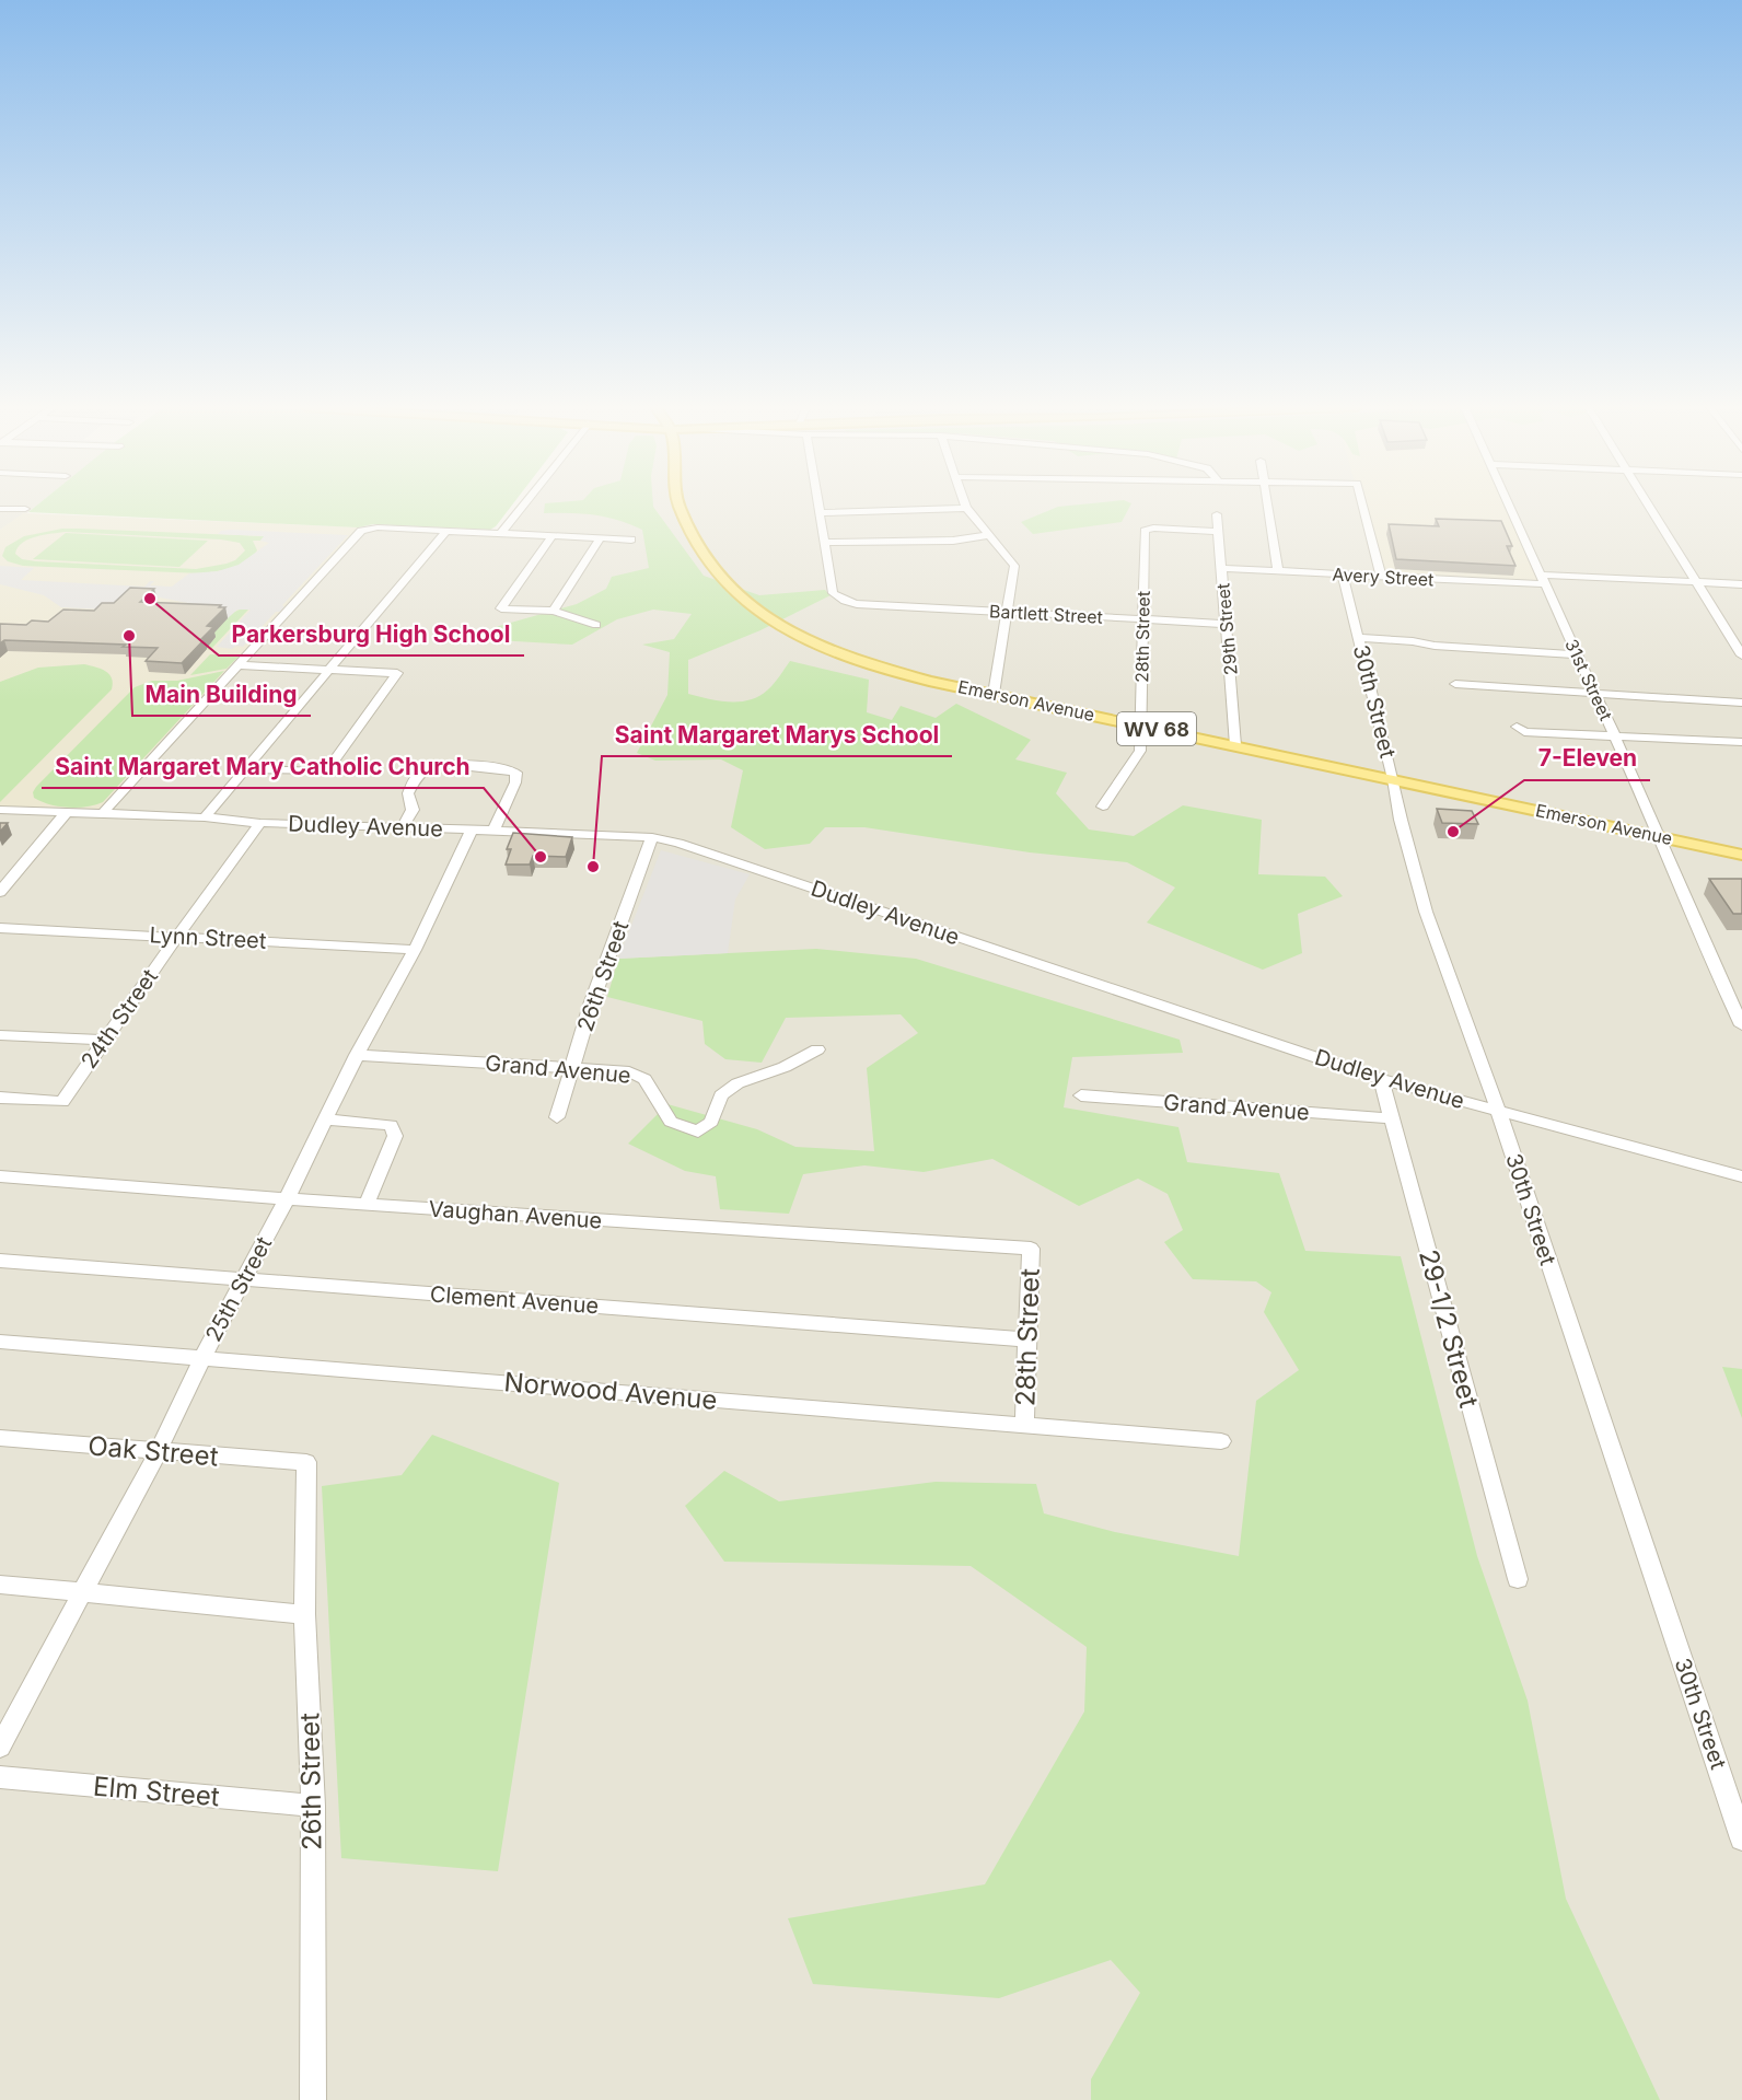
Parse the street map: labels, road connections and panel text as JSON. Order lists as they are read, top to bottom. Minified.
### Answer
{"streets":{"main road":["Emerson Avenue","WV 68"],"street":["Avery Street","Bartlett Street","29th Street","28th Street","31st Street","30th Street","Dudley Avenue","Lynn Street","26th Street","24th Street","Grand Avenue","Vaughan Avenue","25th Street","Clement Avenue","29-1/2 Street","Norwood Avenue","Oak Street","Elm Street"]},"crossings":[["Avery Street","29th Street"],["Avery Street","31st Street"],["Avery Street","30th Street"],["Bartlett Street","29th Street"],["Bartlett Street","28th Street"],["29th Street","28th Street"],["29th Street","Emerson Avenue"],["28th Street","Emerson Avenue"],["28th Street","Vaughan Avenue"],["28th Street","Clement Avenue"],["28th Street","Norwood Avenue"],["31st Street","Emerson Avenue"],["Emerson Avenue","30th Street"],["30th Street","Dudley Avenue"],["Dudley Avenue","26th Street"],["Dudley Avenue","24th Street"],["Dudley Avenue","25th Street"],["Dudley Avenue","29-1/2 Street"],["Lynn Street","24th Street"],["Lynn Street","25th Street"],["26th Street","Grand Avenue"],["26th Street","Oak Street"],["26th Street","Elm Street"],["Grand Avenue","25th Street"],["Grand Avenue","29-1/2 Street"],["Vaughan Avenue","25th Street"],["25th Street","Clement Avenue"],["25th Street","Norwood Avenue"],["25th Street","Oak Street"]],"places":["Parkersburg High School","Main Building","7-Eleven","Saint Margaret Mary Catholic Church","Saint Margaret Marys School"]}
